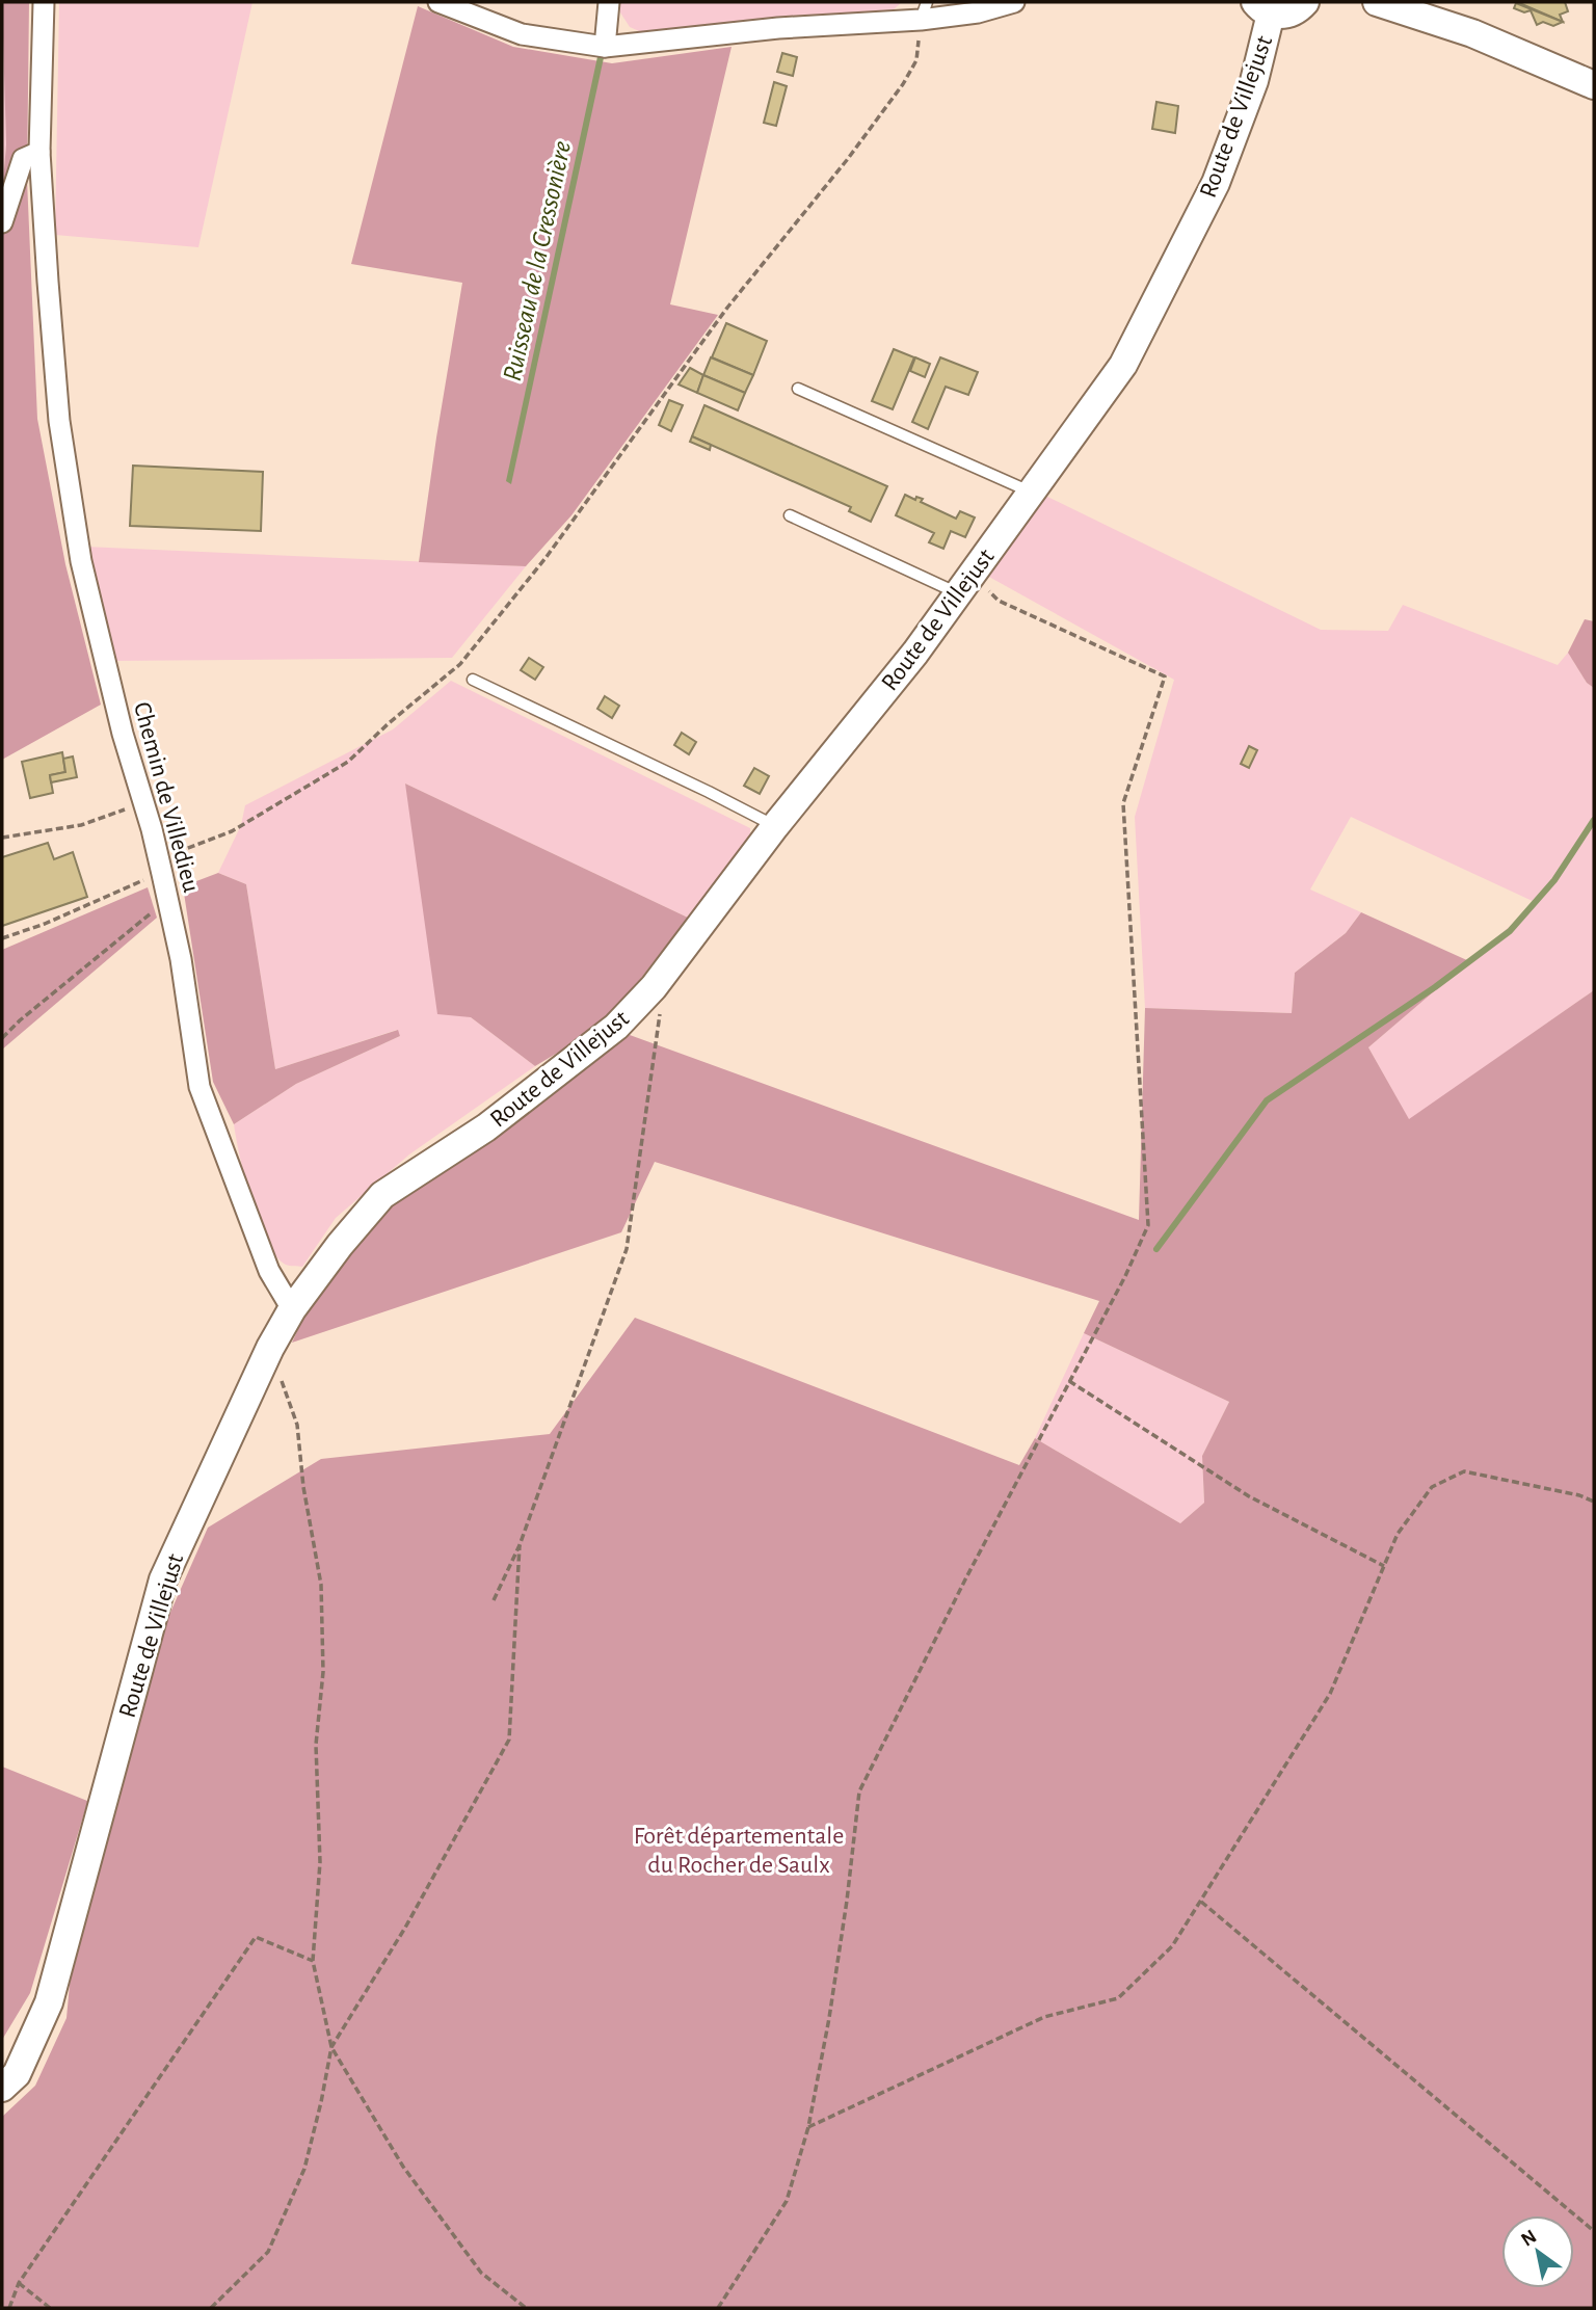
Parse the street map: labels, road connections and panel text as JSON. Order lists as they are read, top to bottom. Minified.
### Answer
{"streets":{"main road":["Route de Villejust"],"street":["Chemin de Villedieu"]},"crossings":[["Route de Villejust","Chemin de Villedieu"]],"water":["Ruisseau de la Cressonière"],"parks":["Forêt départementale du Rocher de Saulx"],"north":"top left"}
